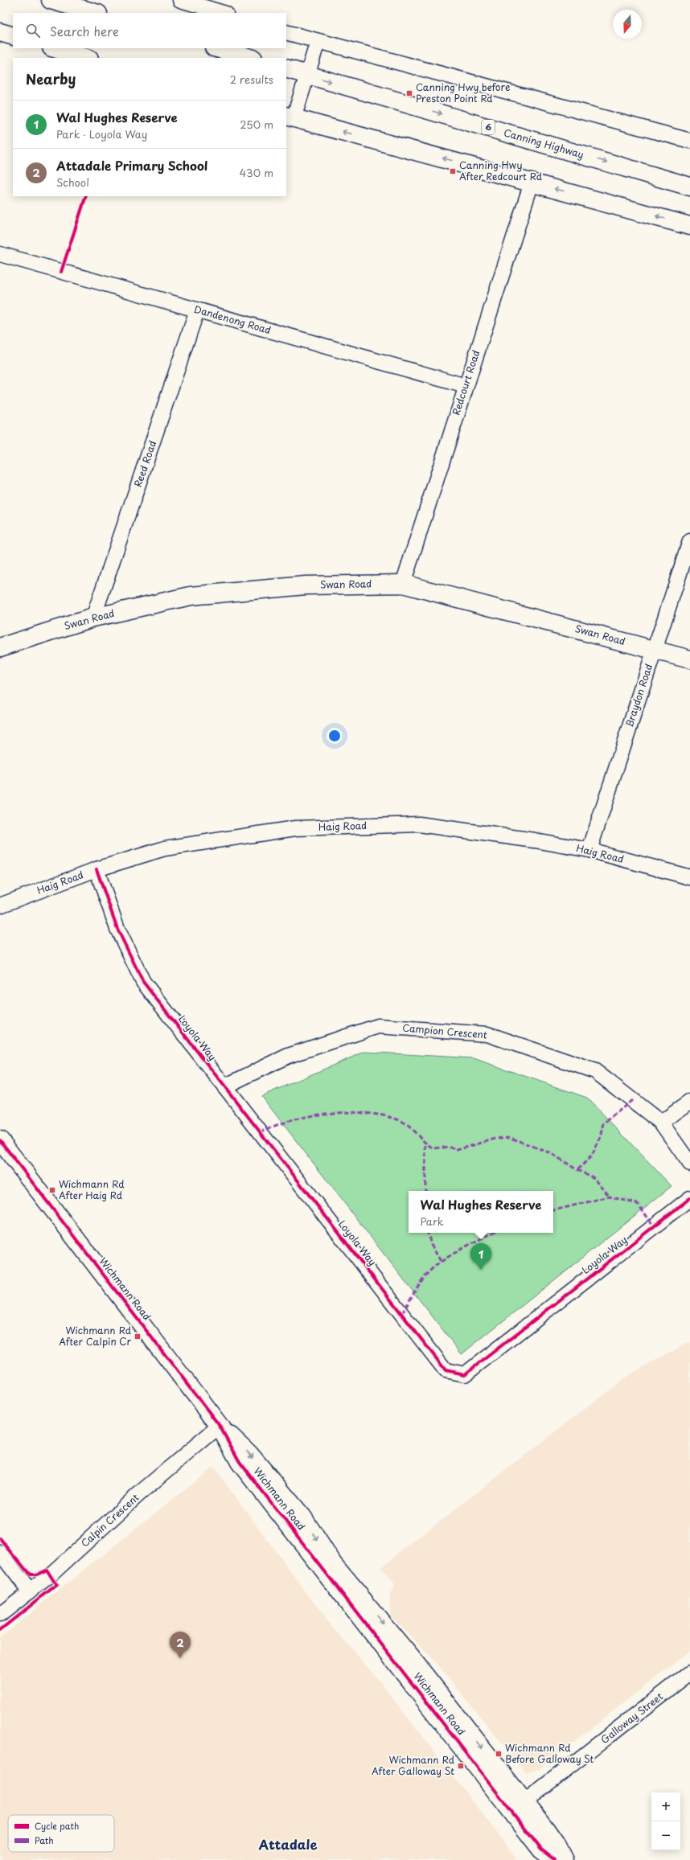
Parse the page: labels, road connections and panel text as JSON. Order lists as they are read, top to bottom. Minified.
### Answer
{"streets":{"main road":["6","Canning Highway","Swan Road","Wichmann Road"],"street":["Dandenong Road","Redcourt Road","Reed Road","Braydon Road","Haig Road","Campion Crescent","Loyola Way","Calpin Crescent","Galloway Street"]},"crossings":[["Dandenong Road","Redcourt Road"],["Dandenong Road","Reed Road"],["Redcourt Road","Swan Road"],["Reed Road","Swan Road"],["Swan Road","Braydon Road"],["Braydon Road","Haig Road"],["Haig Road","Loyola Way"],["Campion Crescent","Loyola Way"],["Wichmann Road","Calpin Crescent"],["Wichmann Road","Galloway Street"]],"districts":["Attadale"],"places":{"transit":["Canning Hwy before Preston Point Rd","Canning Hwy After Redcourt Rd","Wichmann Rd After Haig Rd","Wichmann Rd After Calpin Cr","Wichmann Rd Before Galloway St","Wichmann Rd After Galloway St"]},"legend":["Cycle path","Path"],"north":"bottom","page":{"search":"Search here","heading":["Nearby","2 results"],"list":[{"mark":"1","name":"Wal Hughes Reserve","note":"Park · Loyola Way","value":"250 m"},{"mark":"2","name":"Attadale Primary School","note":"School","value":"430 m"}],"popup":["Wal Hughes Reserve","Park"],"pins":["1","2"],"map_buttons":["+","−"]}}
